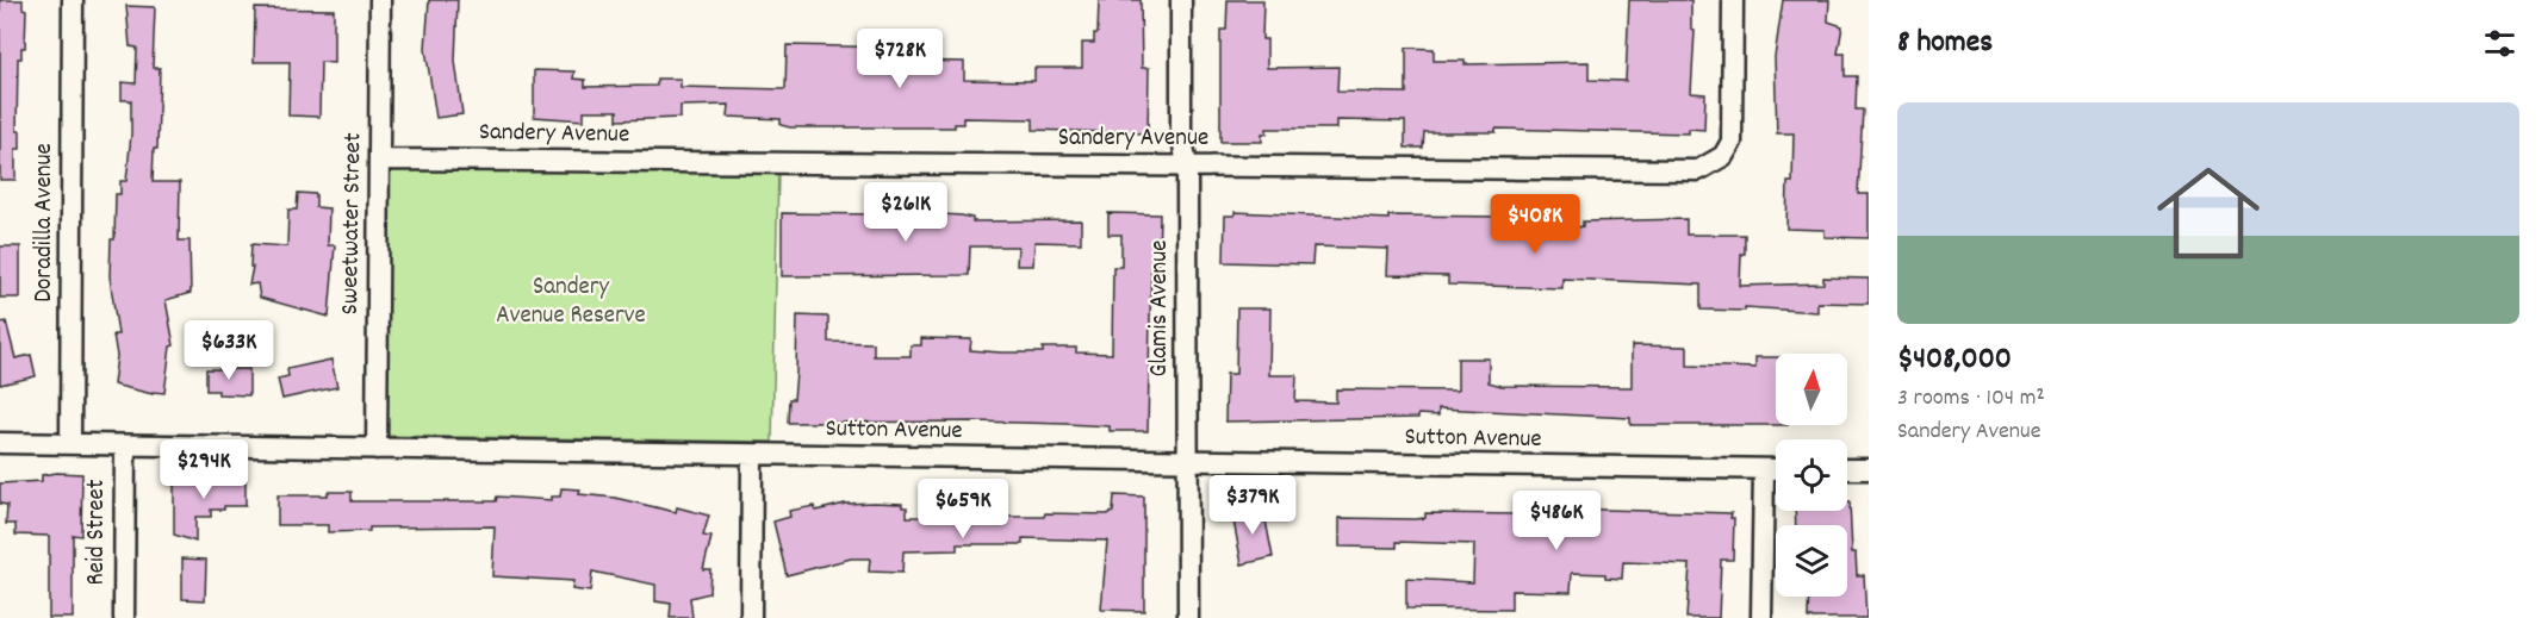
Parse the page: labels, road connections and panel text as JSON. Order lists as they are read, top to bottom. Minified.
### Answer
{"streets":{"street":["Sandery Avenue","Doradilla Avenue","Sweetwater Street","Glamis Avenue","Sutton Avenue","Reid Street"]},"crossings":[["Sandery Avenue","Sweetwater Street"],["Sandery Avenue","Glamis Avenue"],["Doradilla Avenue","Sutton Avenue"],["Sweetwater Street","Sutton Avenue"],["Glamis Avenue","Sutton Avenue"],["Sutton Avenue","Reid Street"]],"parks":["Sandery Avenue Reserve"],"north":"top","page":{"heading":"8 homes","price":["$728K","$261K","$408K","$633K","$294K","$379K","$659K","$486K"],"list":[{"name":"$408,000","note":"3 rooms · 104 m² · Sandery Avenue"}]}}
